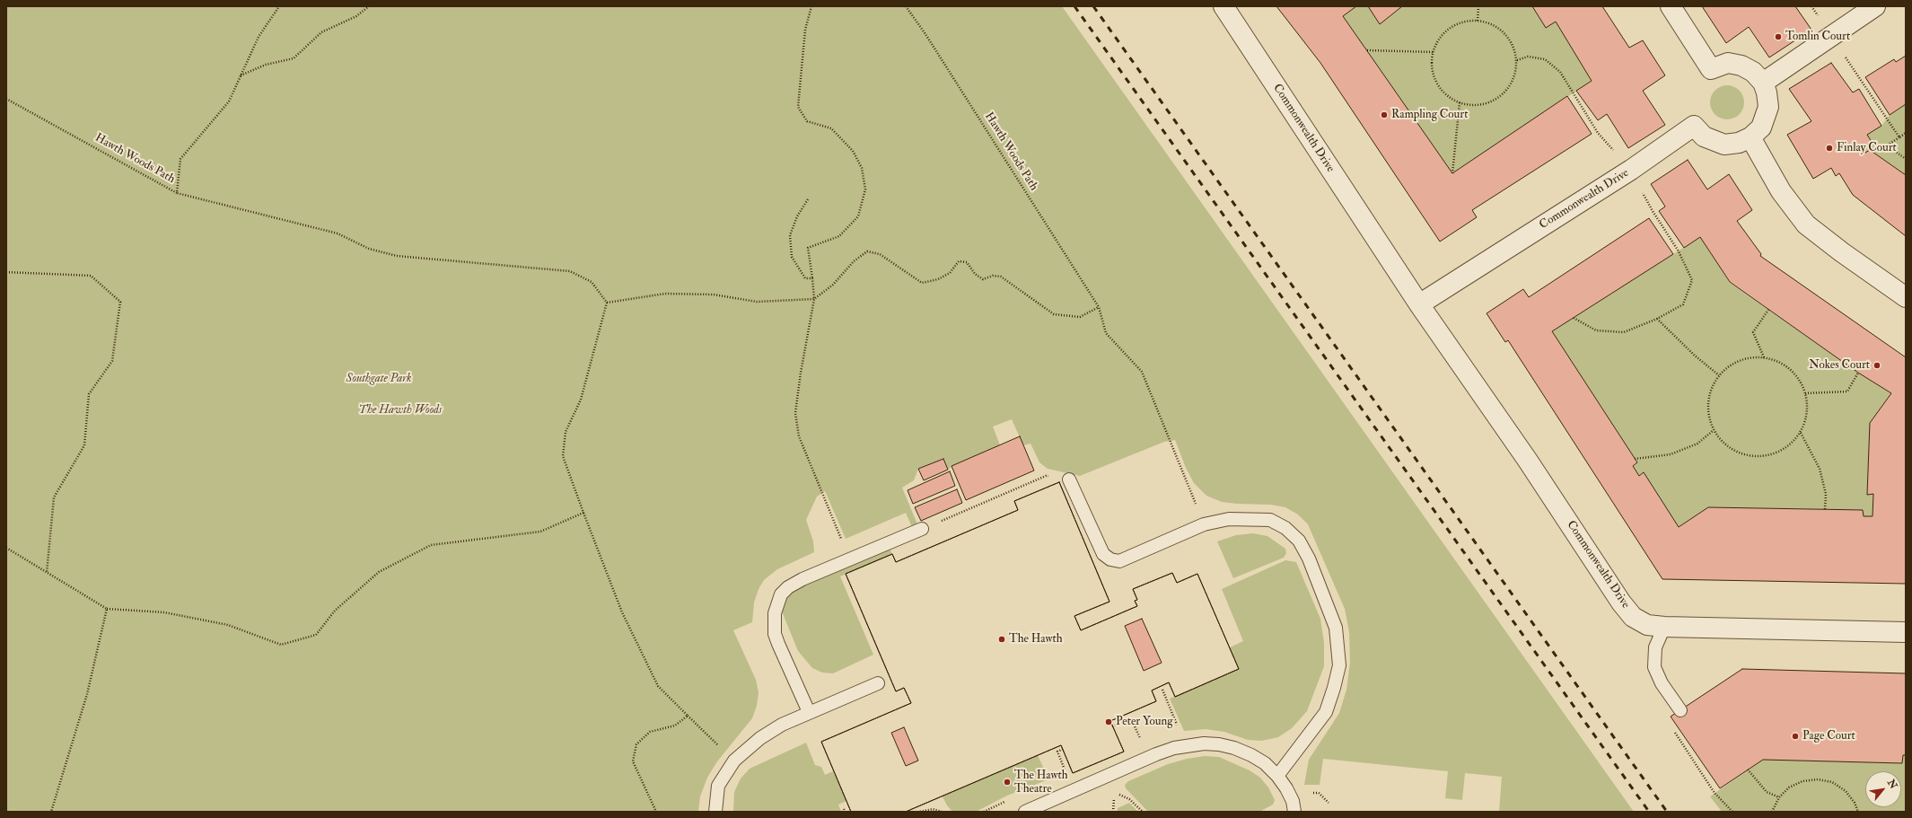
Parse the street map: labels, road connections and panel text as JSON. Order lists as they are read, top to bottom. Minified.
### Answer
{"streets":{"street":["Commonwealth Drive"],"path":["Hawth Woods Path"]},"parks":["Southgate Park","The Hawth Woods"],"places":["Tomlin Court","Rampling Court","Finlay Court","Nokes Court","The Hawth","Peter Young","Page Court","The Hawth Theatre"],"north":"top right"}
